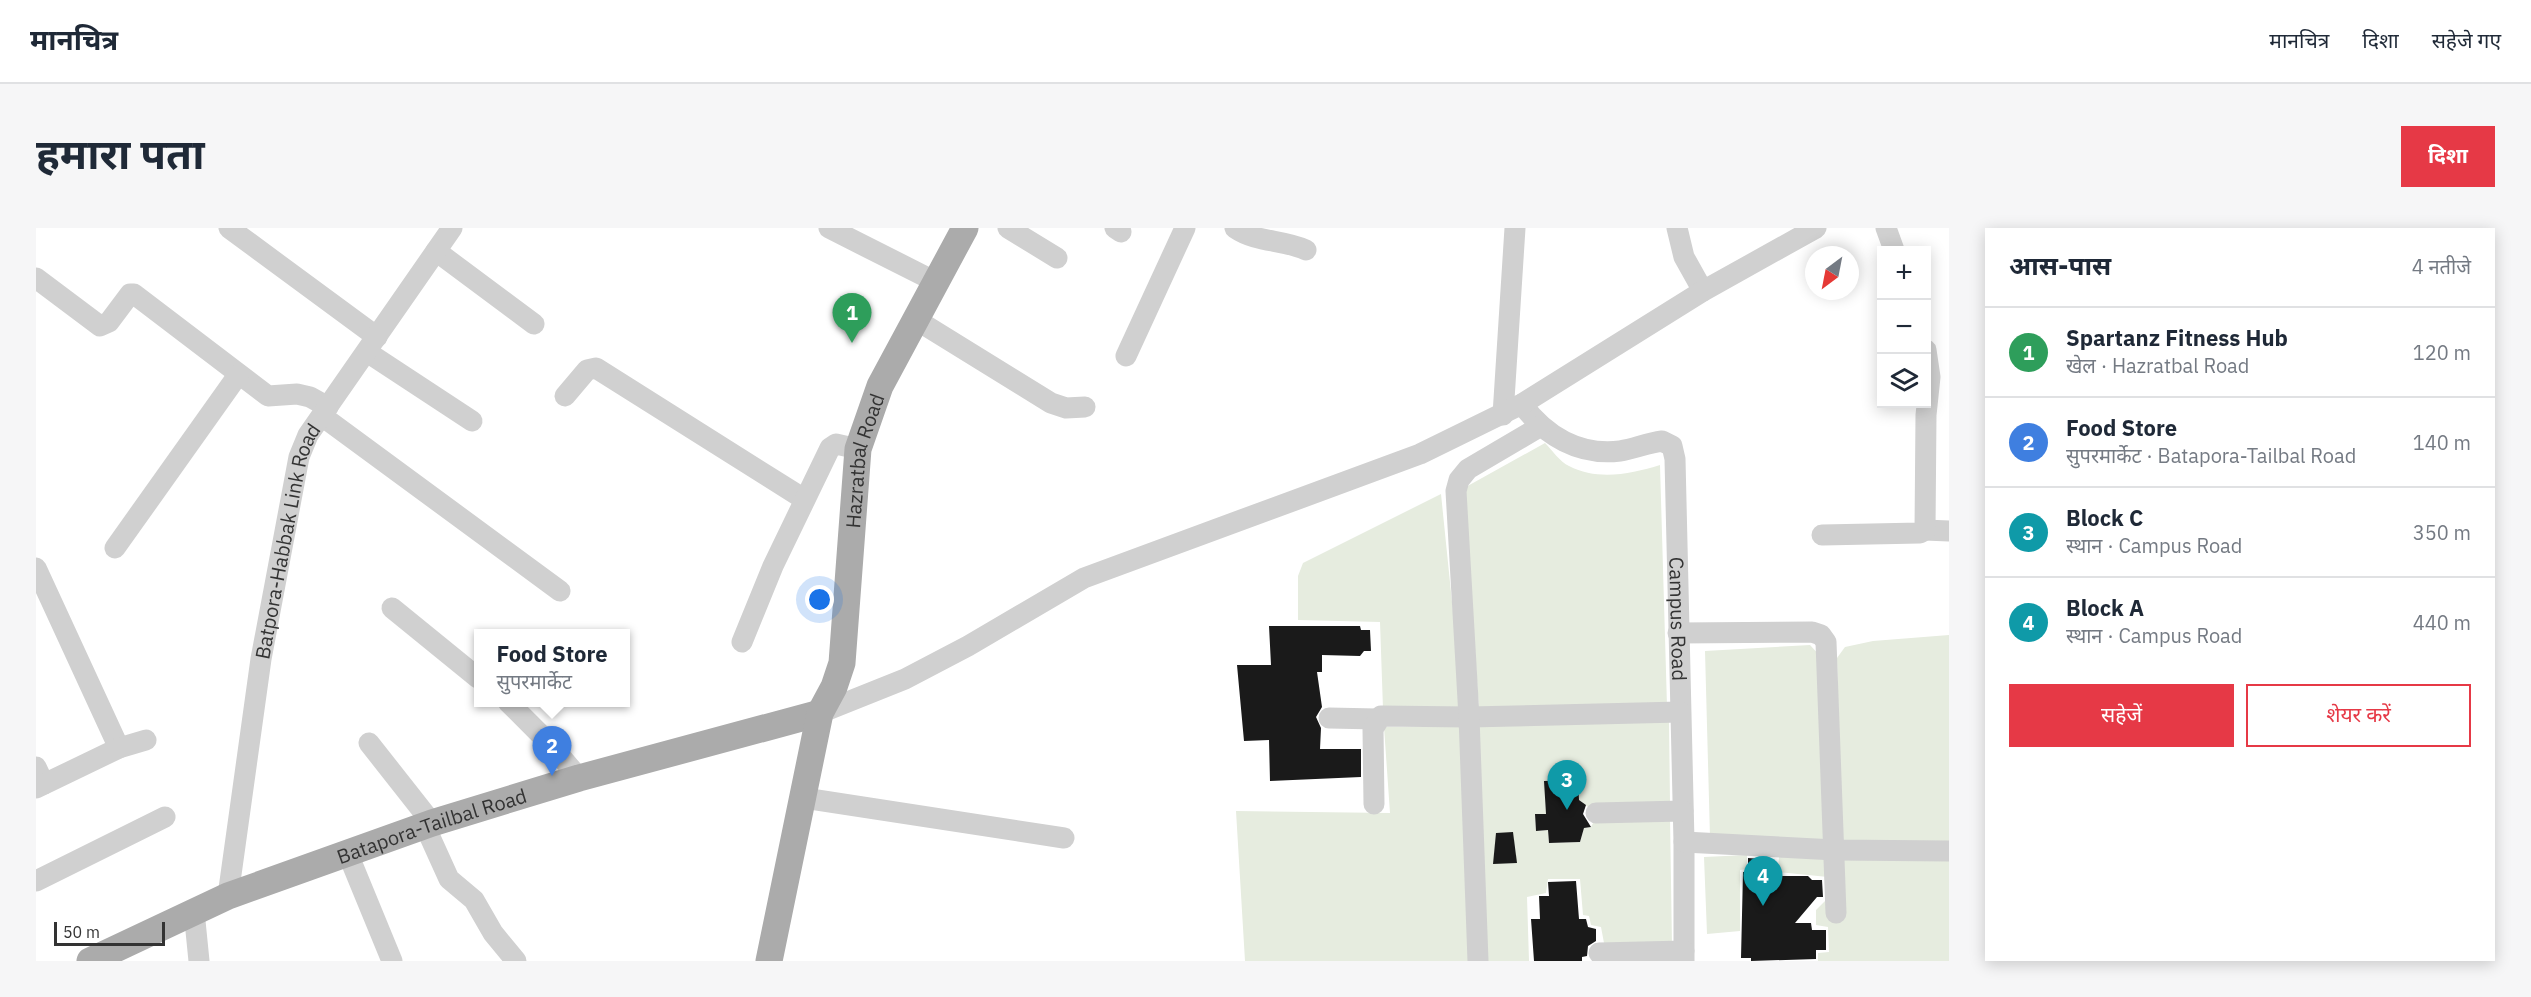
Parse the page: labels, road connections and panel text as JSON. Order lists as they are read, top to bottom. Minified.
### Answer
{"streets":{"main road":["Hazratbal Road","Batapora-Tailbal Road"],"street":["Batpora-Habbak Link Road","Campus Road"]},"crossings":[["Hazratbal Road","Batapora-Tailbal Road"],["Batpora-Habbak Link Road","Batapora-Tailbal Road"]],"scale_bar":"50 m","north":"bottom left","page":{"header":"मानचित्र","nav":["मानचित्र","दिशा","सहेजे गए"],"title":"हमारा पता","buttons":["दिशा",["सहेजें","शेयर करें"]],"heading":["आस-पास","4 नतीजे"],"map_buttons":["+","−"],"pins":["1","2","3","4"],"list":[{"mark":"1","name":"Spartanz Fitness Hub","note":"खेल · Hazratbal Road","value":"120 m"},{"mark":"2","name":"Food Store","note":"सुपरमार्केट · Batapora-Tailbal Road","value":"140 m"},{"mark":"3","name":"Block C","note":"स्थान · Campus Road","value":"350 m"},{"mark":"4","name":"Block A","note":"स्थान · Campus Road","value":"440 m"}],"popup":["Food Store","सुपरमार्केट"],"scale":"50 m"}}
